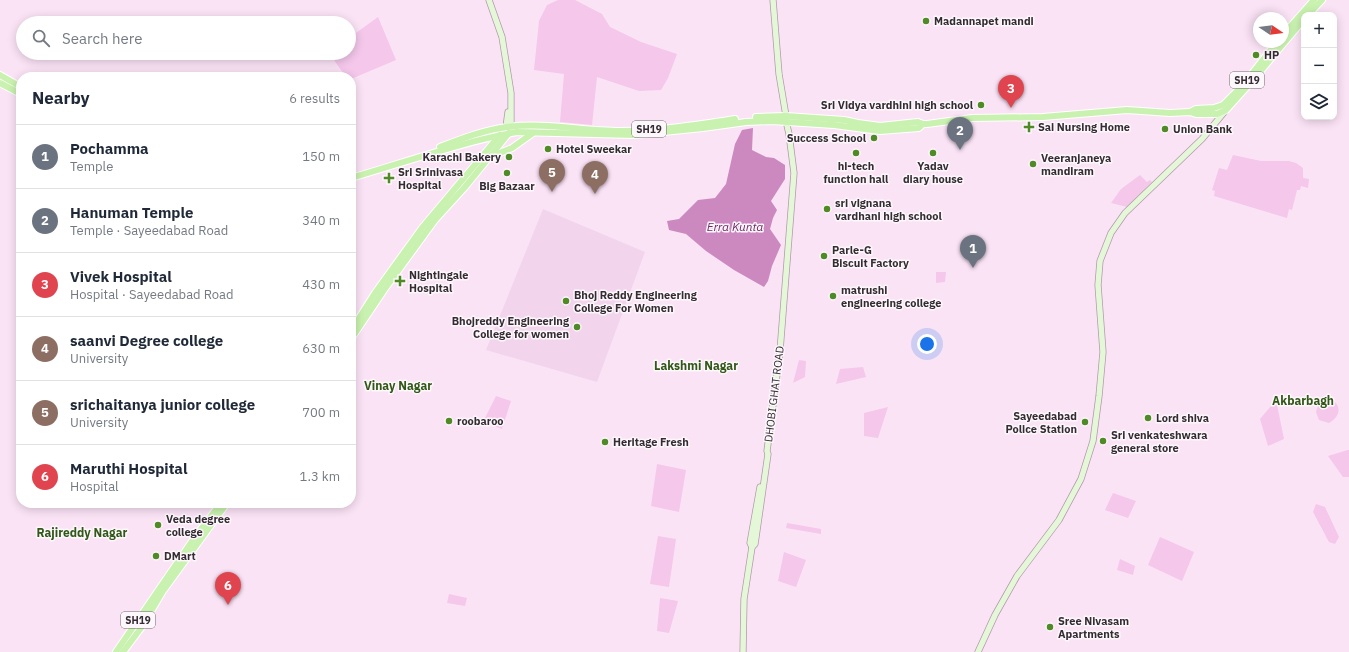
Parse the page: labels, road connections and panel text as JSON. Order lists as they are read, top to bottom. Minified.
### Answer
{"streets":{"main road":["SH19","DHOBI GHAT ROAD"]},"crossings":[["SH19","DHOBI GHAT ROAD"]],"districts":["Lakshmi Nagar","Vinay Nagar","Akbarbagh","Rajireddy Nagar"],"water":["Erra Kunta"],"places":{"other":["Madannapet mandi","HP","Sri Vidya vardhini high school","Union Bank","Success School","Hotel Sweekar","hi-tech function hall","Yadav diary house","Karachi Bakery","Veeranjaneya mandiram","Big Bazaar","sri vignana vardhani high school","Parle-G Biscuit Factory","matrushi engineering college","Bhoj Reddy Engineering College For Women","Bhojreddy Engineering College for women","Lord shiva","roobaroo","Sayeedabad Police Station","Sri venkateshwara general store","Heritage Fresh","Veda degree college","DMart","Sree Nivasam Apartments"],"health":["Sai Nursing Home","Sri Srinivasa Hospital","Nightingale Hospital"]},"north":"right","page":{"map_buttons":["+","−"],"search":"Search here","heading":["Nearby","6 results"],"pins":["3","2","5","4","1","6"],"list":[{"mark":"1","name":"Pochamma","note":"Temple","value":"150 m"},{"mark":"2","name":"Hanuman Temple","note":"Temple · Sayeedabad Road","value":"340 m"},{"mark":"3","name":"Vivek Hospital","note":"Hospital · Sayeedabad Road","value":"430 m"},{"mark":"4","name":"saanvi Degree college","note":"University","value":"630 m"},{"mark":"5","name":"srichaitanya junior college","note":"University","value":"700 m"},{"mark":"6","name":"Maruthi Hospital","note":"Hospital","value":"1.3 km"}]}}
